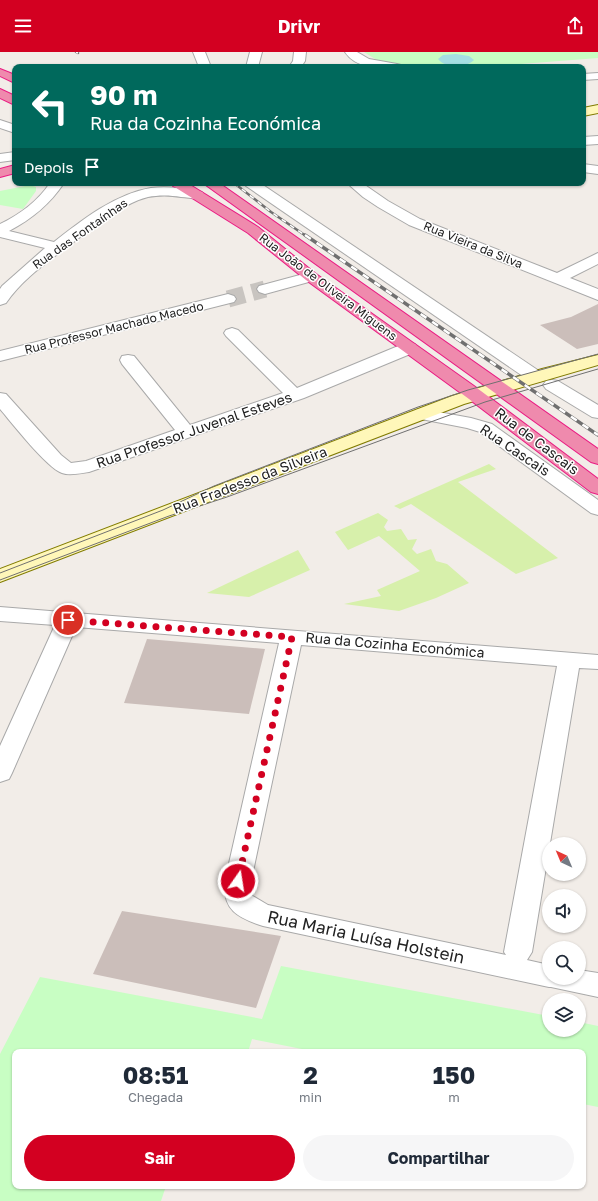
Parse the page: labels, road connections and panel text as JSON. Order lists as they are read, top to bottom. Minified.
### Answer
{"streets":{"highway":["Rua João de Oliveira Miguens","Rua de Cascais"],"main road":["Rua Fradesso da Silveira"],"street":["Rua das Fontaínhas","Rua Vieira da Silva","Rua Professor Machado Macedo","Rua Professor Juvenal Esteves","Rua Cascais","Rua da Cozinha Económica","Rua Maria Luísa Holstein"]},"crossings":[["Rua das Fontaínhas","Rua João de Oliveira Miguens"],["Rua João de Oliveira Miguens","Rua Professor Juvenal Esteves"],["Rua João de Oliveira Miguens","Rua de Cascais"],["Rua João de Oliveira Miguens","Rua Fradesso da Silveira"],["Rua de Cascais","Rua Fradesso da Silveira"],["Rua Cascais","Rua Fradesso da Silveira"],["Rua da Cozinha Económica","Rua Maria Luísa Holstein"]],"north":"top left","page":{"header":"Drivr","turn":["90 m","Rua da Cozinha Económica"],"then":"Depois","eta":["08:51","Chegada","2","min","150","m"],"buttons":["Sair","Compartilhar"]}}
